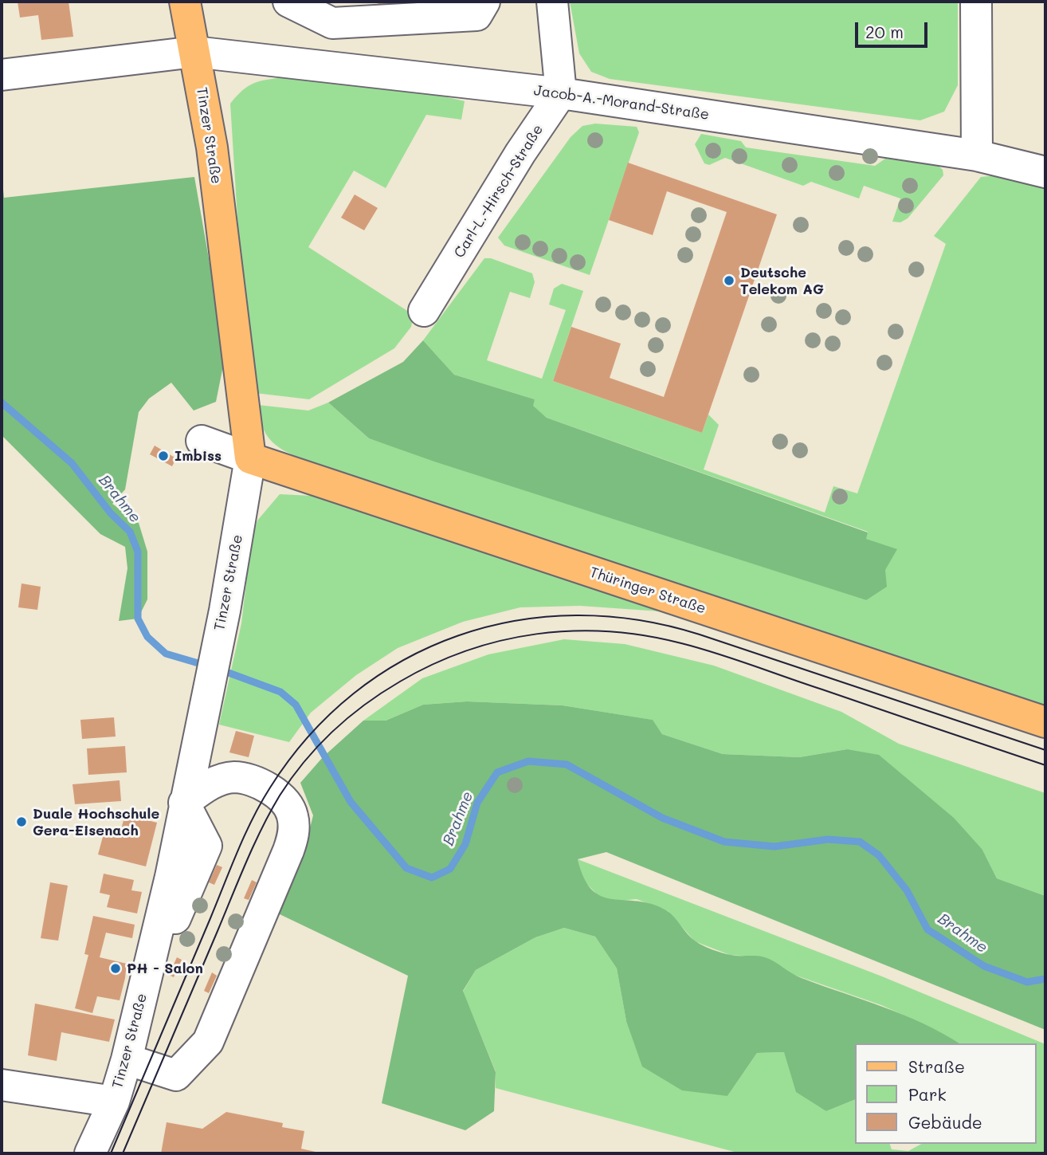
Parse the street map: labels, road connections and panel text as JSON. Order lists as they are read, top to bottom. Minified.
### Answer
{"streets":{"main road":["Tinzer Straße","Thüringer Straße"],"street":["Jacob-A.-Morand-Straße","Carl-L.-Hirsch-Straße"]},"crossings":[["Jacob-A.-Morand-Straße","Tinzer Straße"],["Jacob-A.-Morand-Straße","Carl-L.-Hirsch-Straße"],["Tinzer Straße","Thüringer Straße"]],"water":["Brahme"],"places":["Deutsche Telekom AG","Imbiss","Duale Hochschule Gera-Eisenach","PH - Salon"],"legend":["Straße","Park","Gebäude"],"scale_bar":"20 m"}
